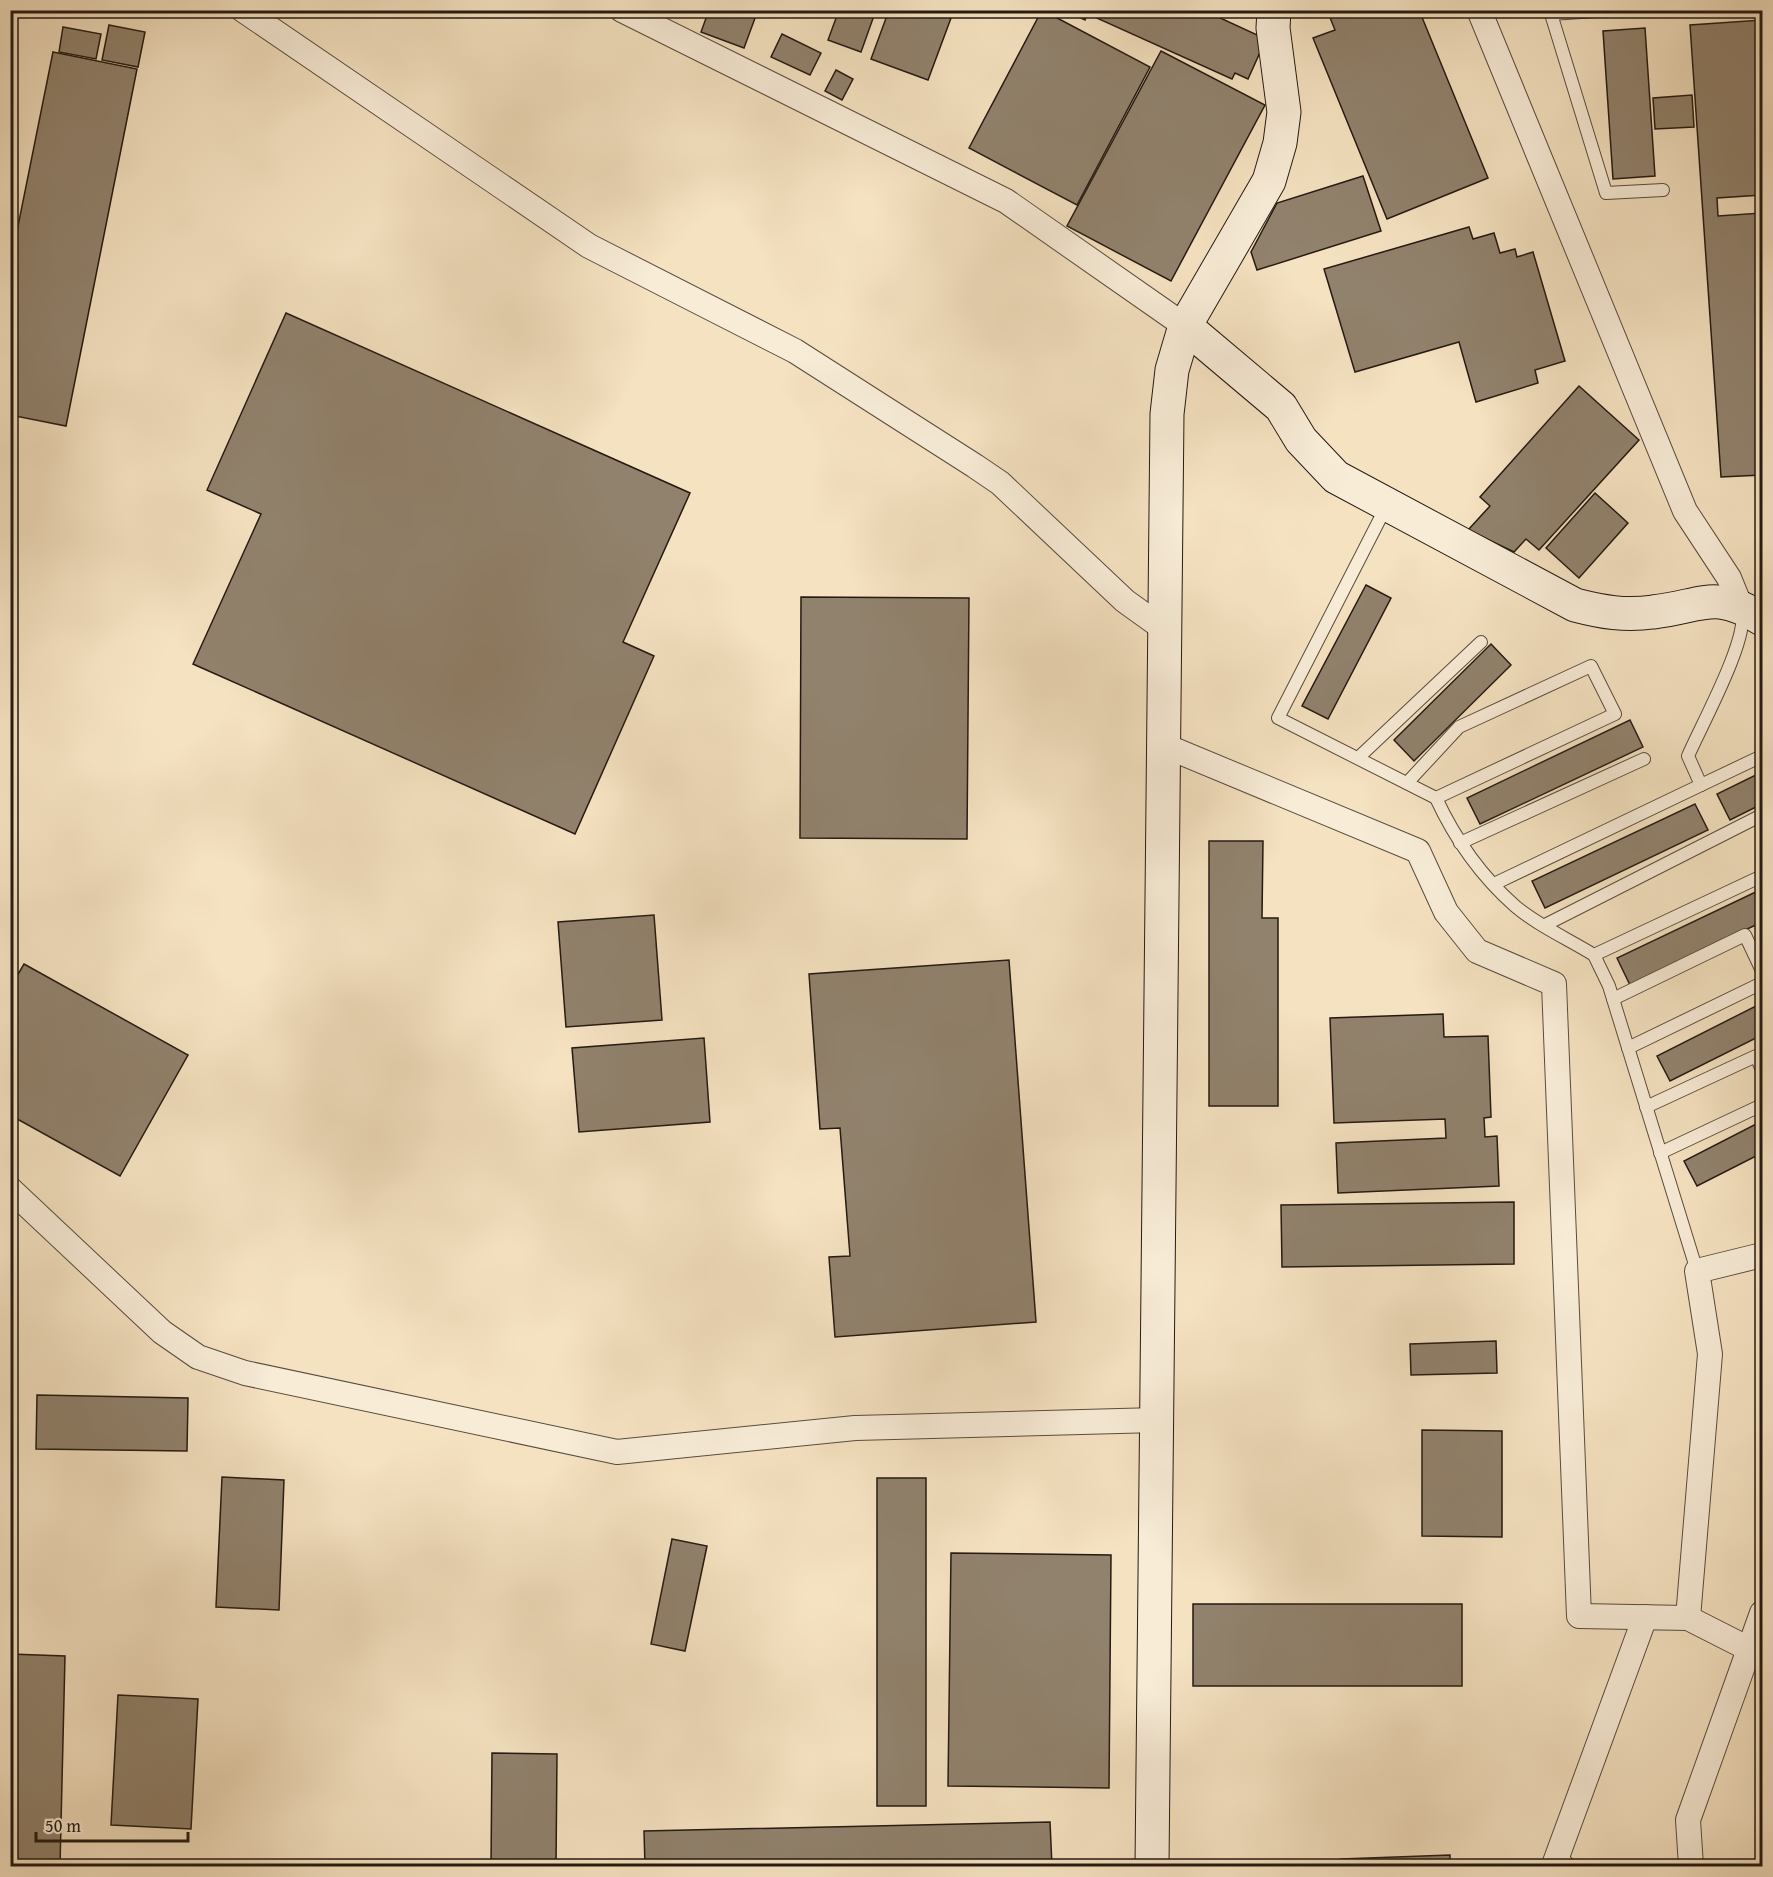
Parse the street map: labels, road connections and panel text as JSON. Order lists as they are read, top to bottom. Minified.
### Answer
{"scale_bar":"50 m"}
